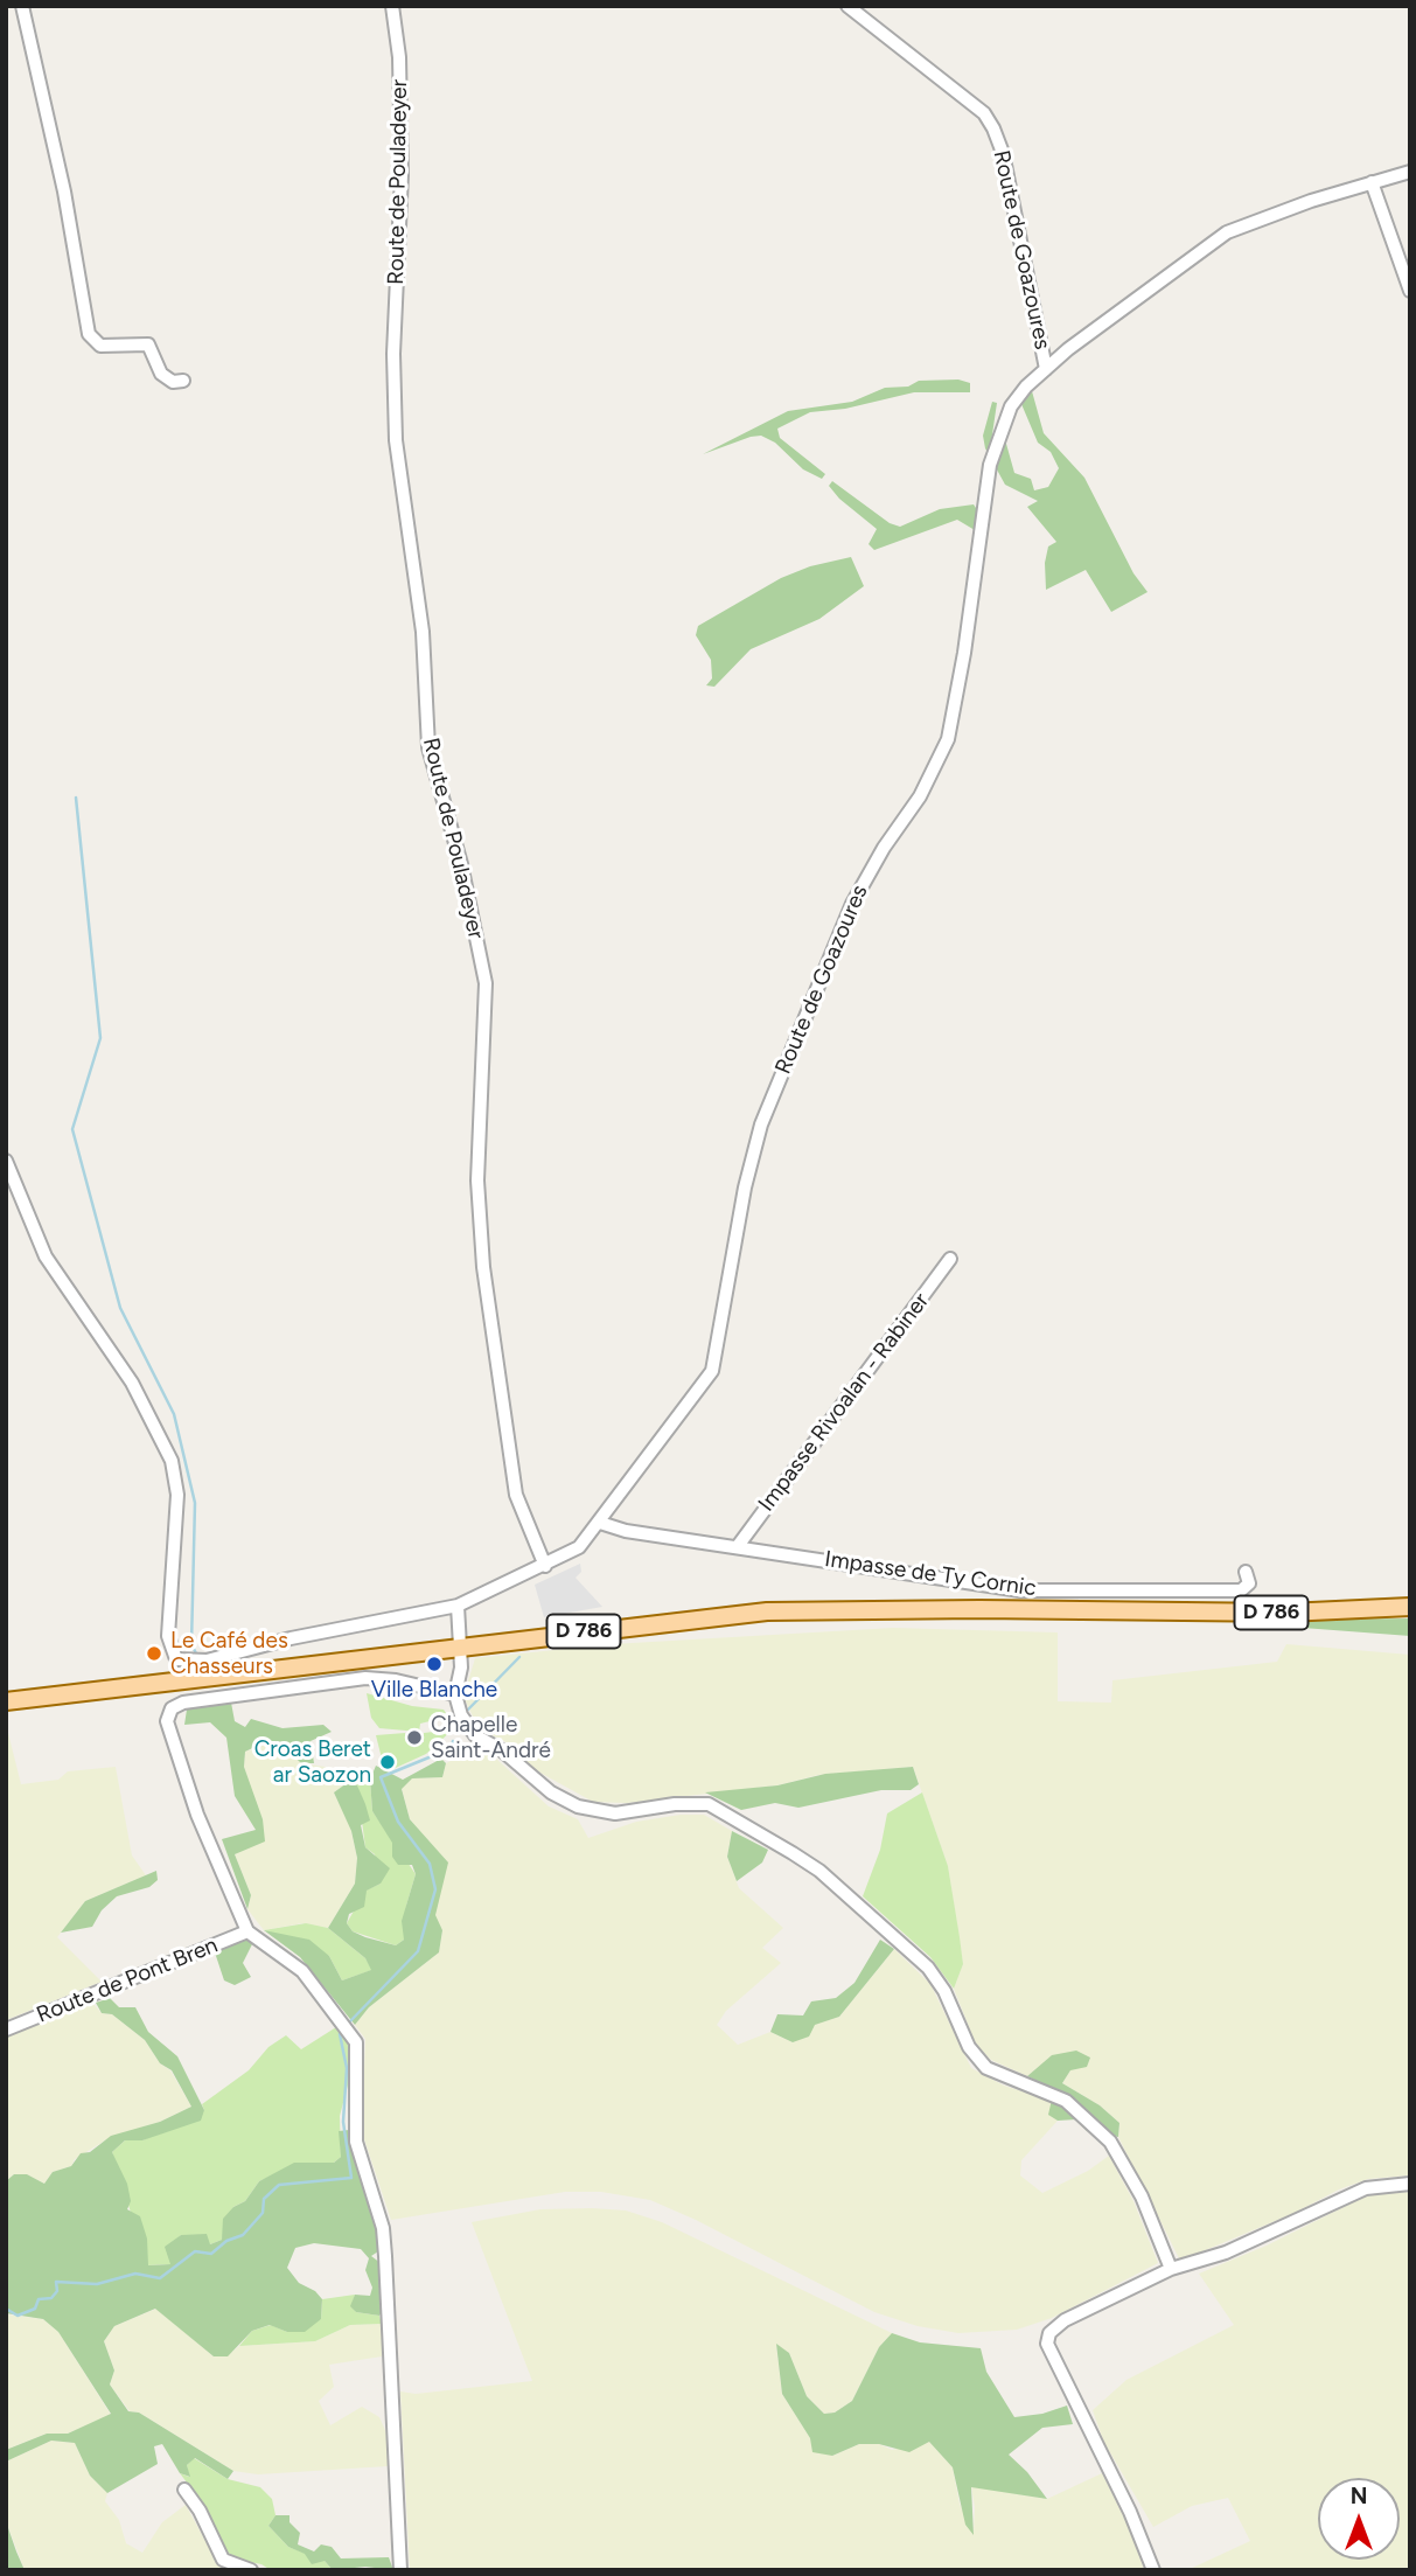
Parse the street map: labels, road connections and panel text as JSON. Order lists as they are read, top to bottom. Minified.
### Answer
{"streets":{"main road":["D 786"],"street":["Route de Pouladeyer","Route de Goazoures","Impasse Rivoalan - Rabiner","Impasse de Ty Cornic","Route de Pont Bren"]},"crossings":[["Route de Pouladeyer","Route de Goazoures"],["Route de Goazoures","Impasse de Ty Cornic"],["Impasse Rivoalan - Rabiner","Impasse de Ty Cornic"]],"places":["Le Café des Chasseurs","Ville Blanche","Chapelle Saint-André","Croas Beret ar Saozon"],"north":"top"}
